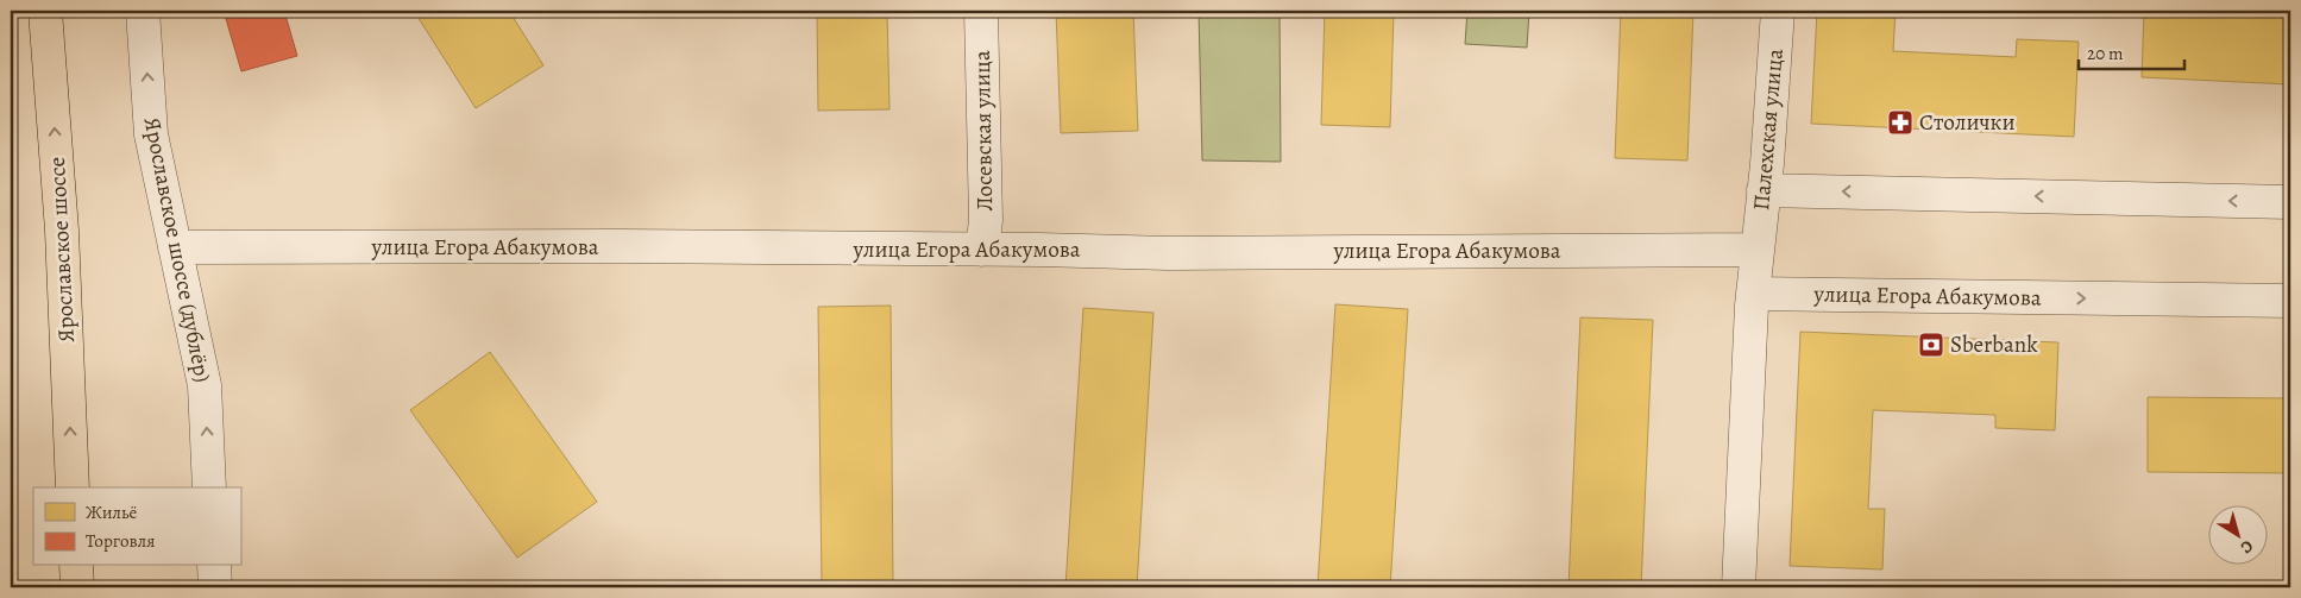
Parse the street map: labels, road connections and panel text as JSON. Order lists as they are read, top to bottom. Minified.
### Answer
{"streets":{"main road":["Ярославское шоссе"],"street":["Палехская улица","Лосевская улица","улица Егора Абакумова","Ярославское шоссе (дублёр)"]},"crossings":[["Палехская улица","улица Егора Абакумова"],["Лосевская улица","улица Егора Абакумова"],["улица Егора Абакумова","Ярославское шоссе (дублёр)"]],"one_way":["Ярославское шоссе","Ярославское шоссе (дублёр)"],"places":{"pharmacy":["Столички"],"bank":["Sberbank"]},"legend":["Жильё","Торговля"],"scale_bar":"20 m","north":"bottom right"}
